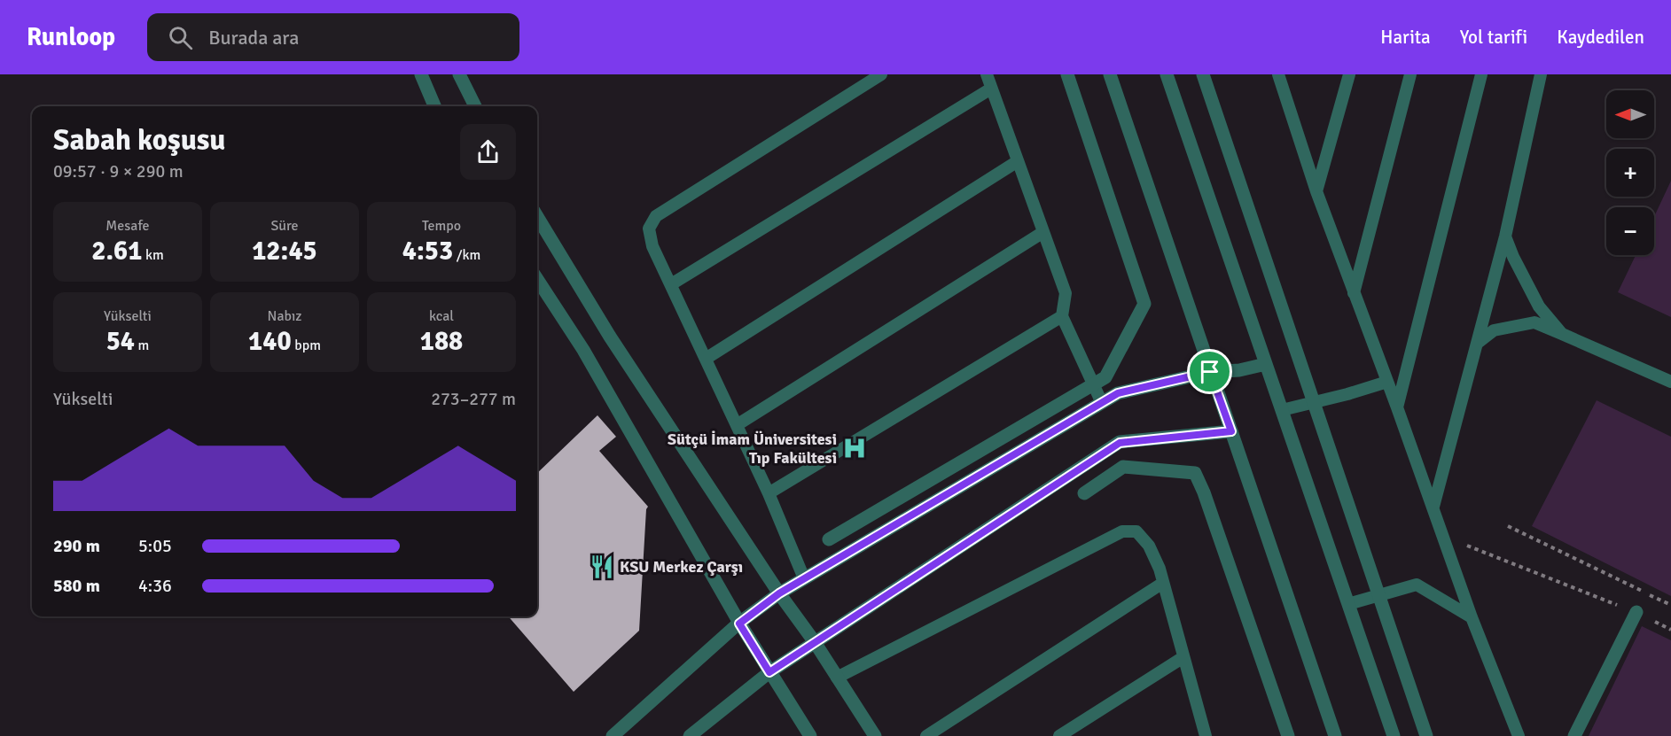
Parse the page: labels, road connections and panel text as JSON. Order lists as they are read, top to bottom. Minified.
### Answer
{"places":{"hospital":["Sütçü İmam Üniversitesi Tıp Fakültesi"],"restaurant":["KSU Merkez Çarşı"]},"north":"left","page":{"header":"Runloop","search":"Burada ara","nav":["Harita","Yol tarifi","Kaydedilen"],"map_buttons":["+","−"],"heading":["Sabah koşusu","09:57 · 9 × 290 m"],"stats":[["Mesafe","2.61 km"],["Süre","12:45"],["Tempo","4:53 /km"],["Yükselti","54 m"],["Nabız","140 bpm"],["kcal","188"]],"chart":["Yükselti","273–277 m"],"list":[{"name":"290 m","note":"5:05"},{"name":"580 m","note":"4:36"}]}}
